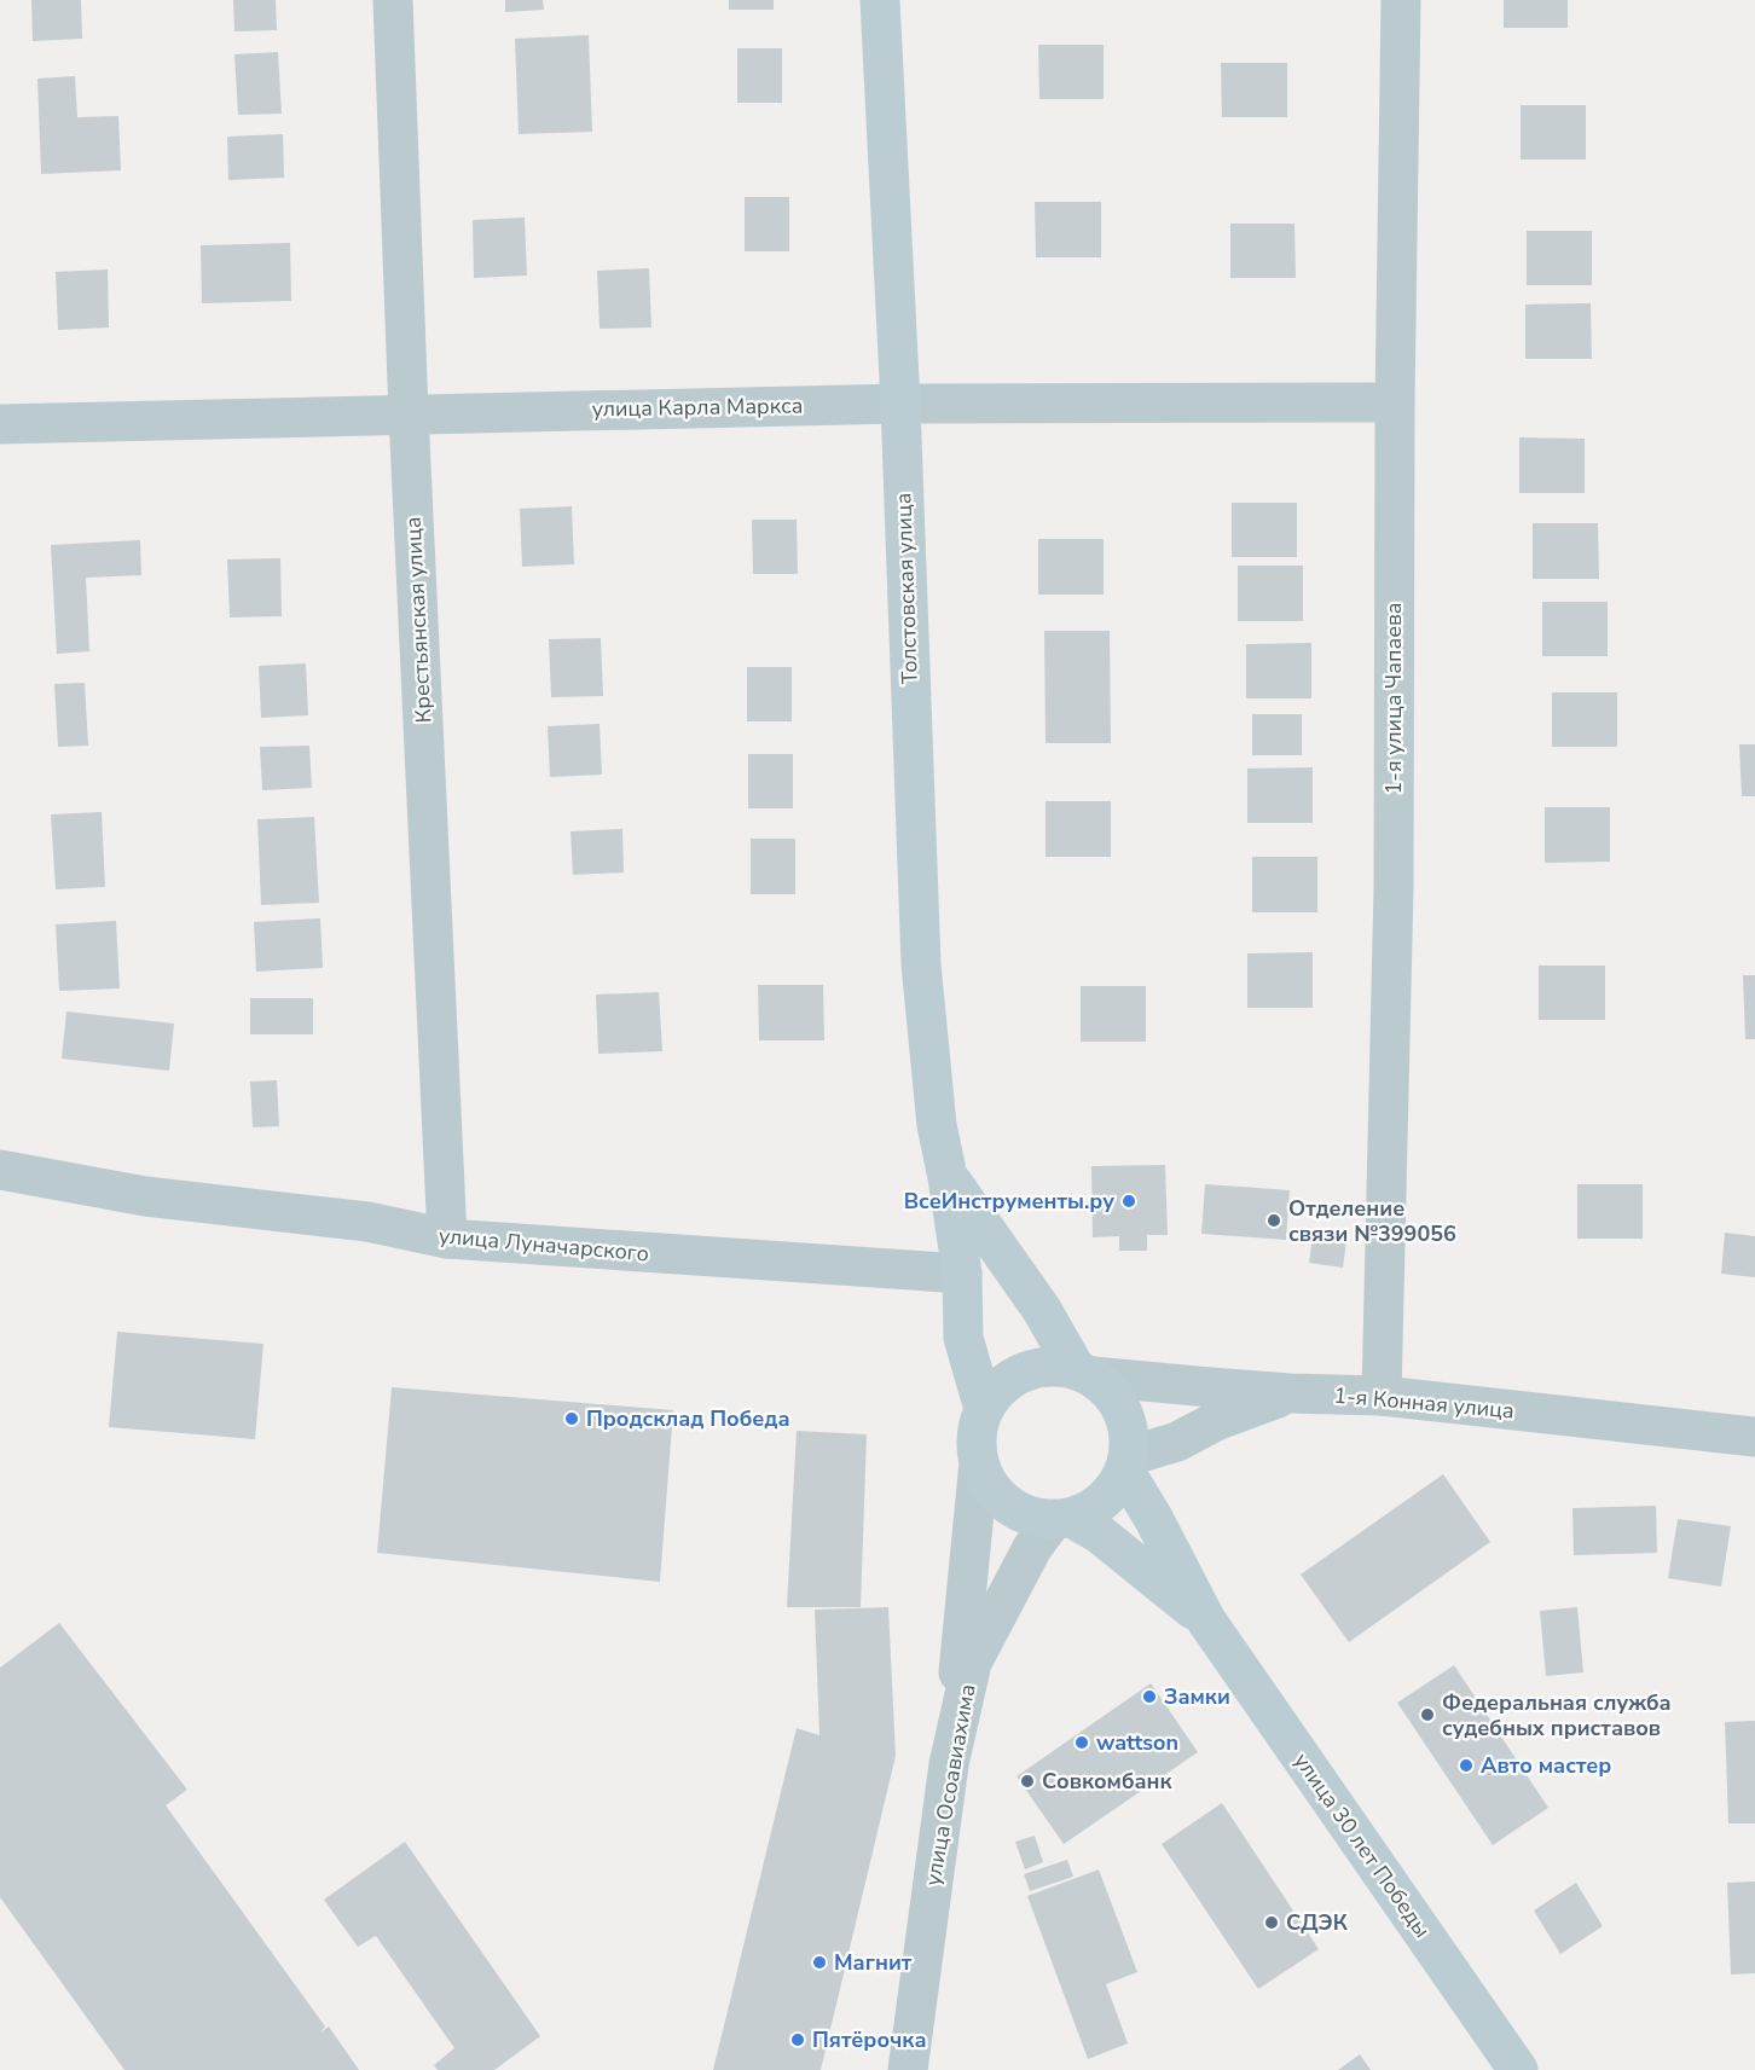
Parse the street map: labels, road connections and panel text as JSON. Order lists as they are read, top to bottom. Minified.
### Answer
{"streets":{"main road":["Толстовская улица","улица 30 лет Победы"],"street":["улица Карла Маркса","Крестьянская улица","1-я улица Чапаева","улица Луначарского","1-я Конная улица","улица Осоавиахима"]},"crossings":[["улица Карла Маркса","Толстовская улица"],["улица Карла Маркса","Крестьянская улица"],["улица Карла Маркса","1-я улица Чапаева"],["Толстовская улица","улица 30 лет Победы"],["Крестьянская улица","улица Луначарского"],["1-я улица Чапаева","1-я Конная улица"],["улица Луначарского","улица 30 лет Победы"],["1-я Конная улица","улица Осоавиахима"],["1-я Конная улица","улица 30 лет Победы"],["улица Осоавиахима","улица 30 лет Победы"]],"places":["ВсеИнструменты.ру","Отделение связи №399056","Продсклад Победа","Замки","Федеральная служба судебных приставов","wattson","Авто мастер","Совкомбанк","СДЭК","Магнит","Пятёрочка"]}
